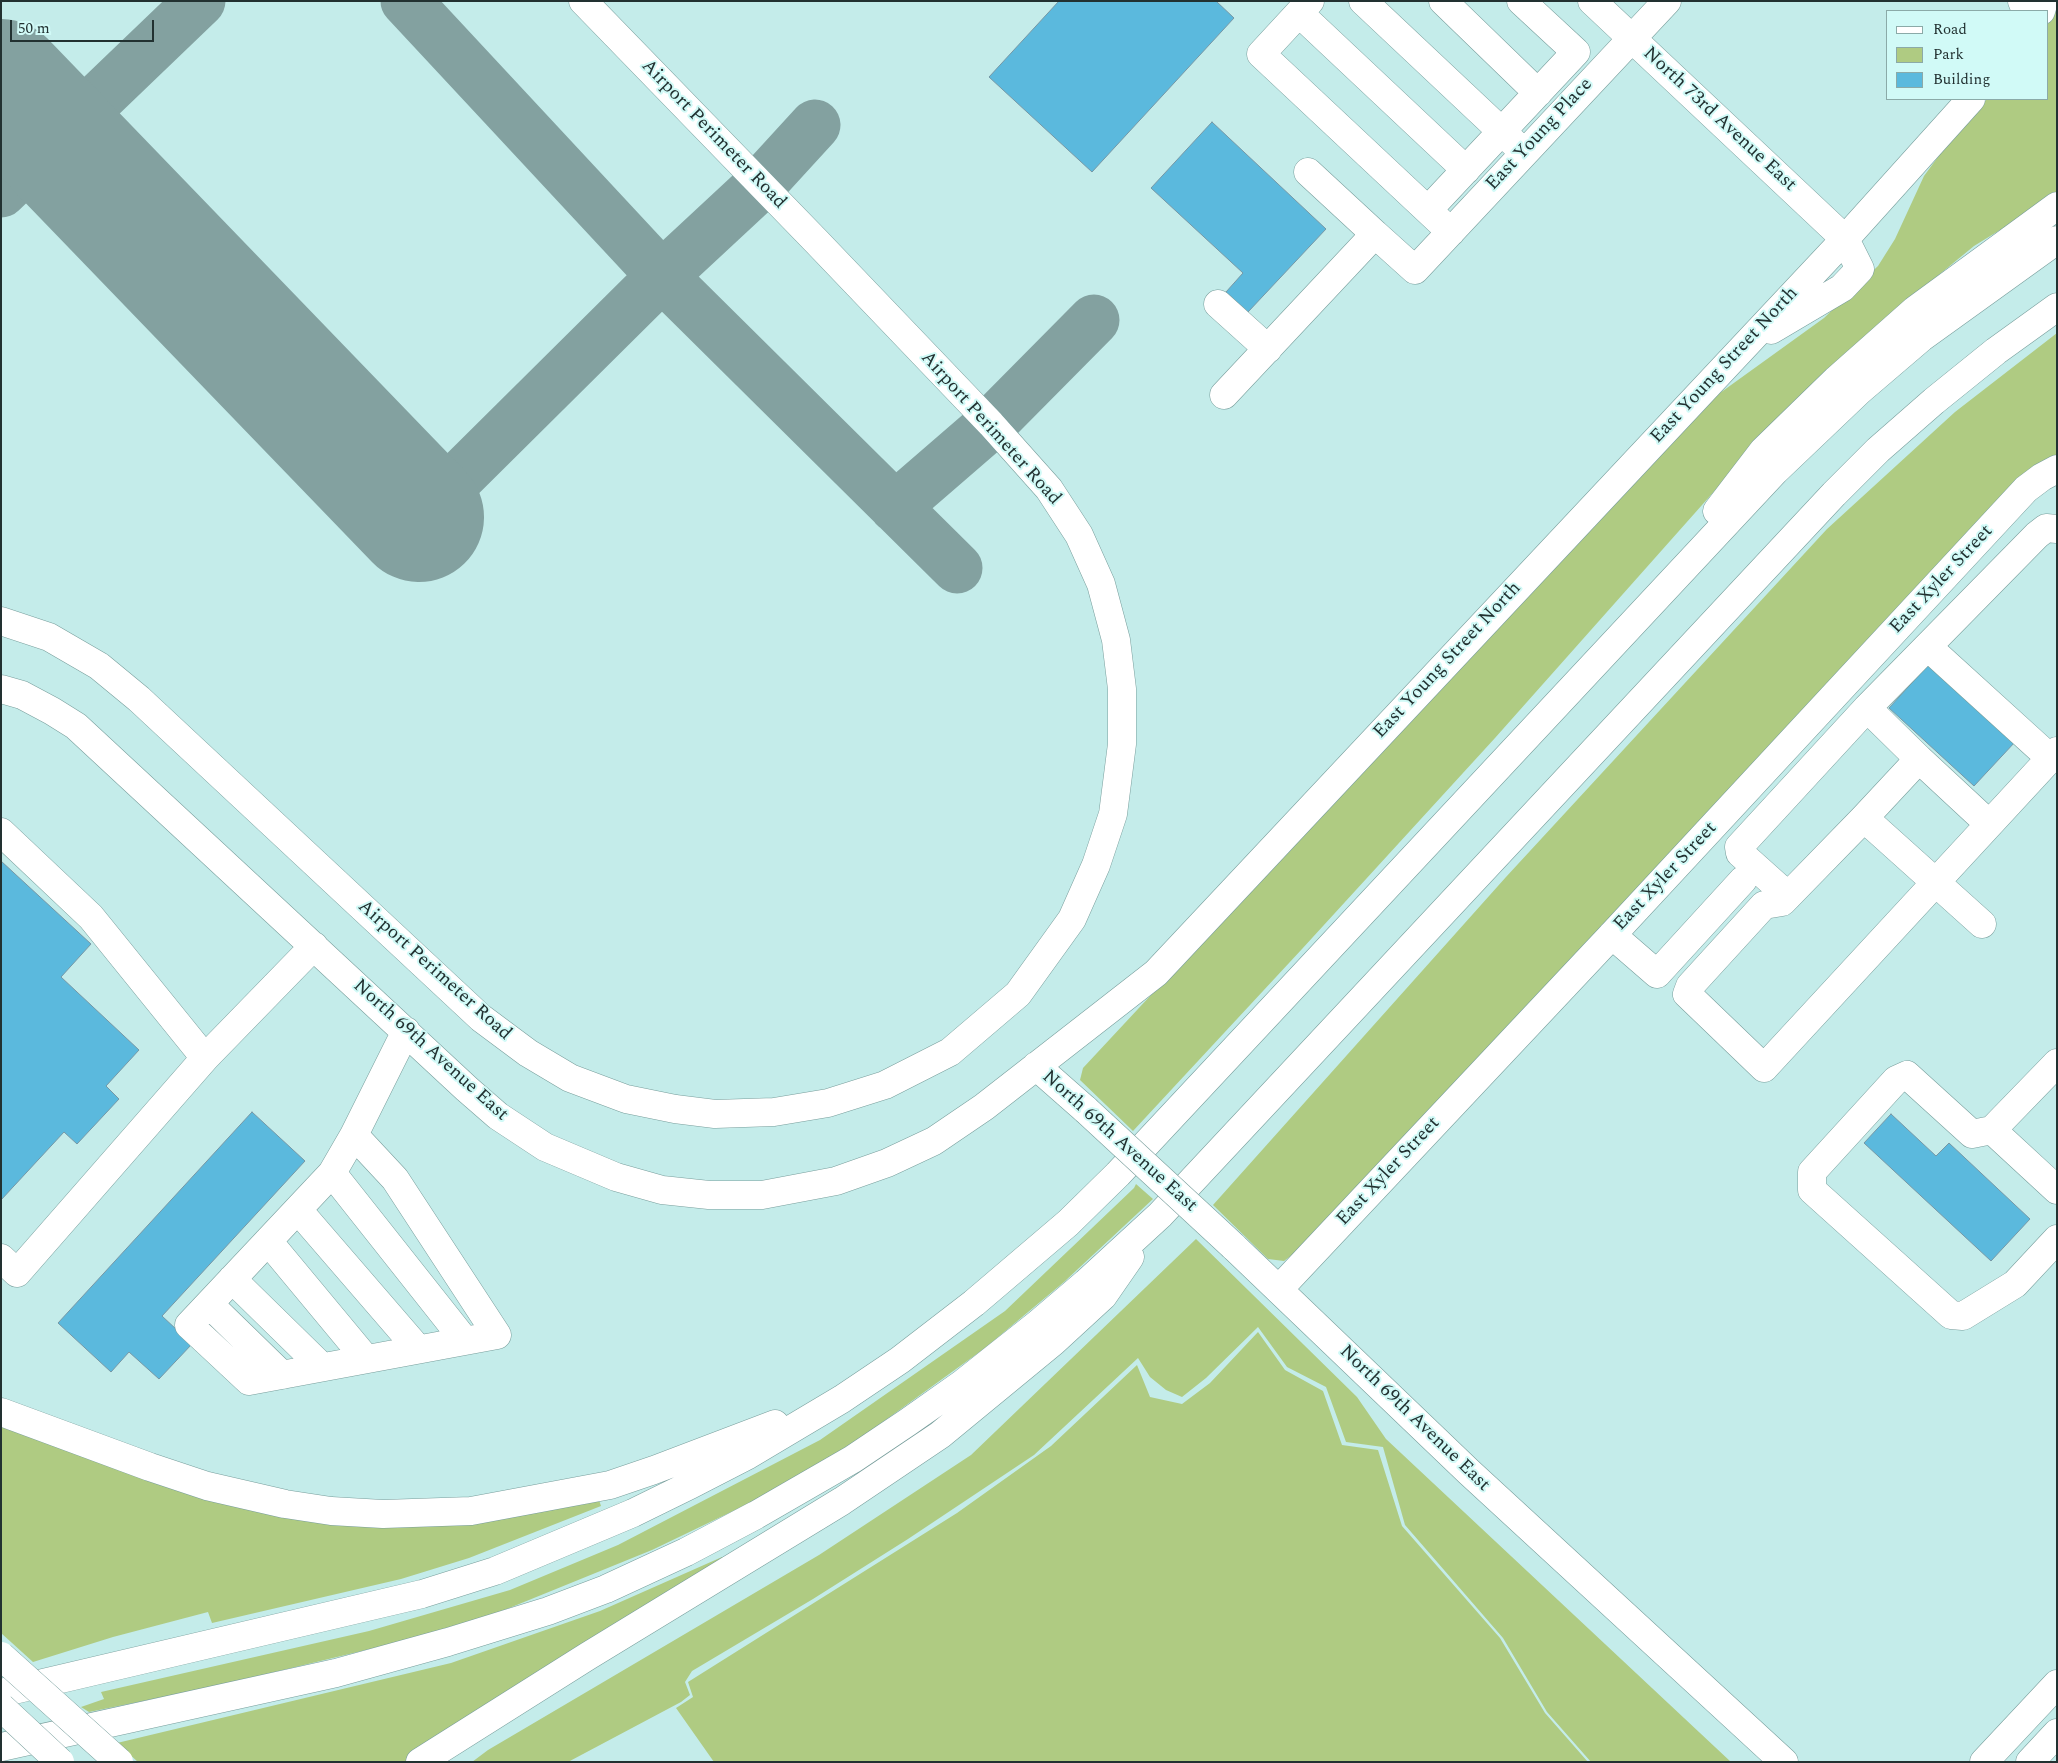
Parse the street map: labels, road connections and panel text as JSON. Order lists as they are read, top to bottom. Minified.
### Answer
{"streets":{"main road":["North 73rd Avenue East","Airport Perimeter Road","East Young Place","East Young Street North","East Xyler Street","North 69th Avenue East"]},"crossings":[["North 73rd Avenue East","East Young Place"],["North 73rd Avenue East","East Young Street North"],["East Young Street North","North 69th Avenue East"],["East Xyler Street","North 69th Avenue East"]],"legend":["Road","Park","Building"],"scale_bar":"50 m"}
